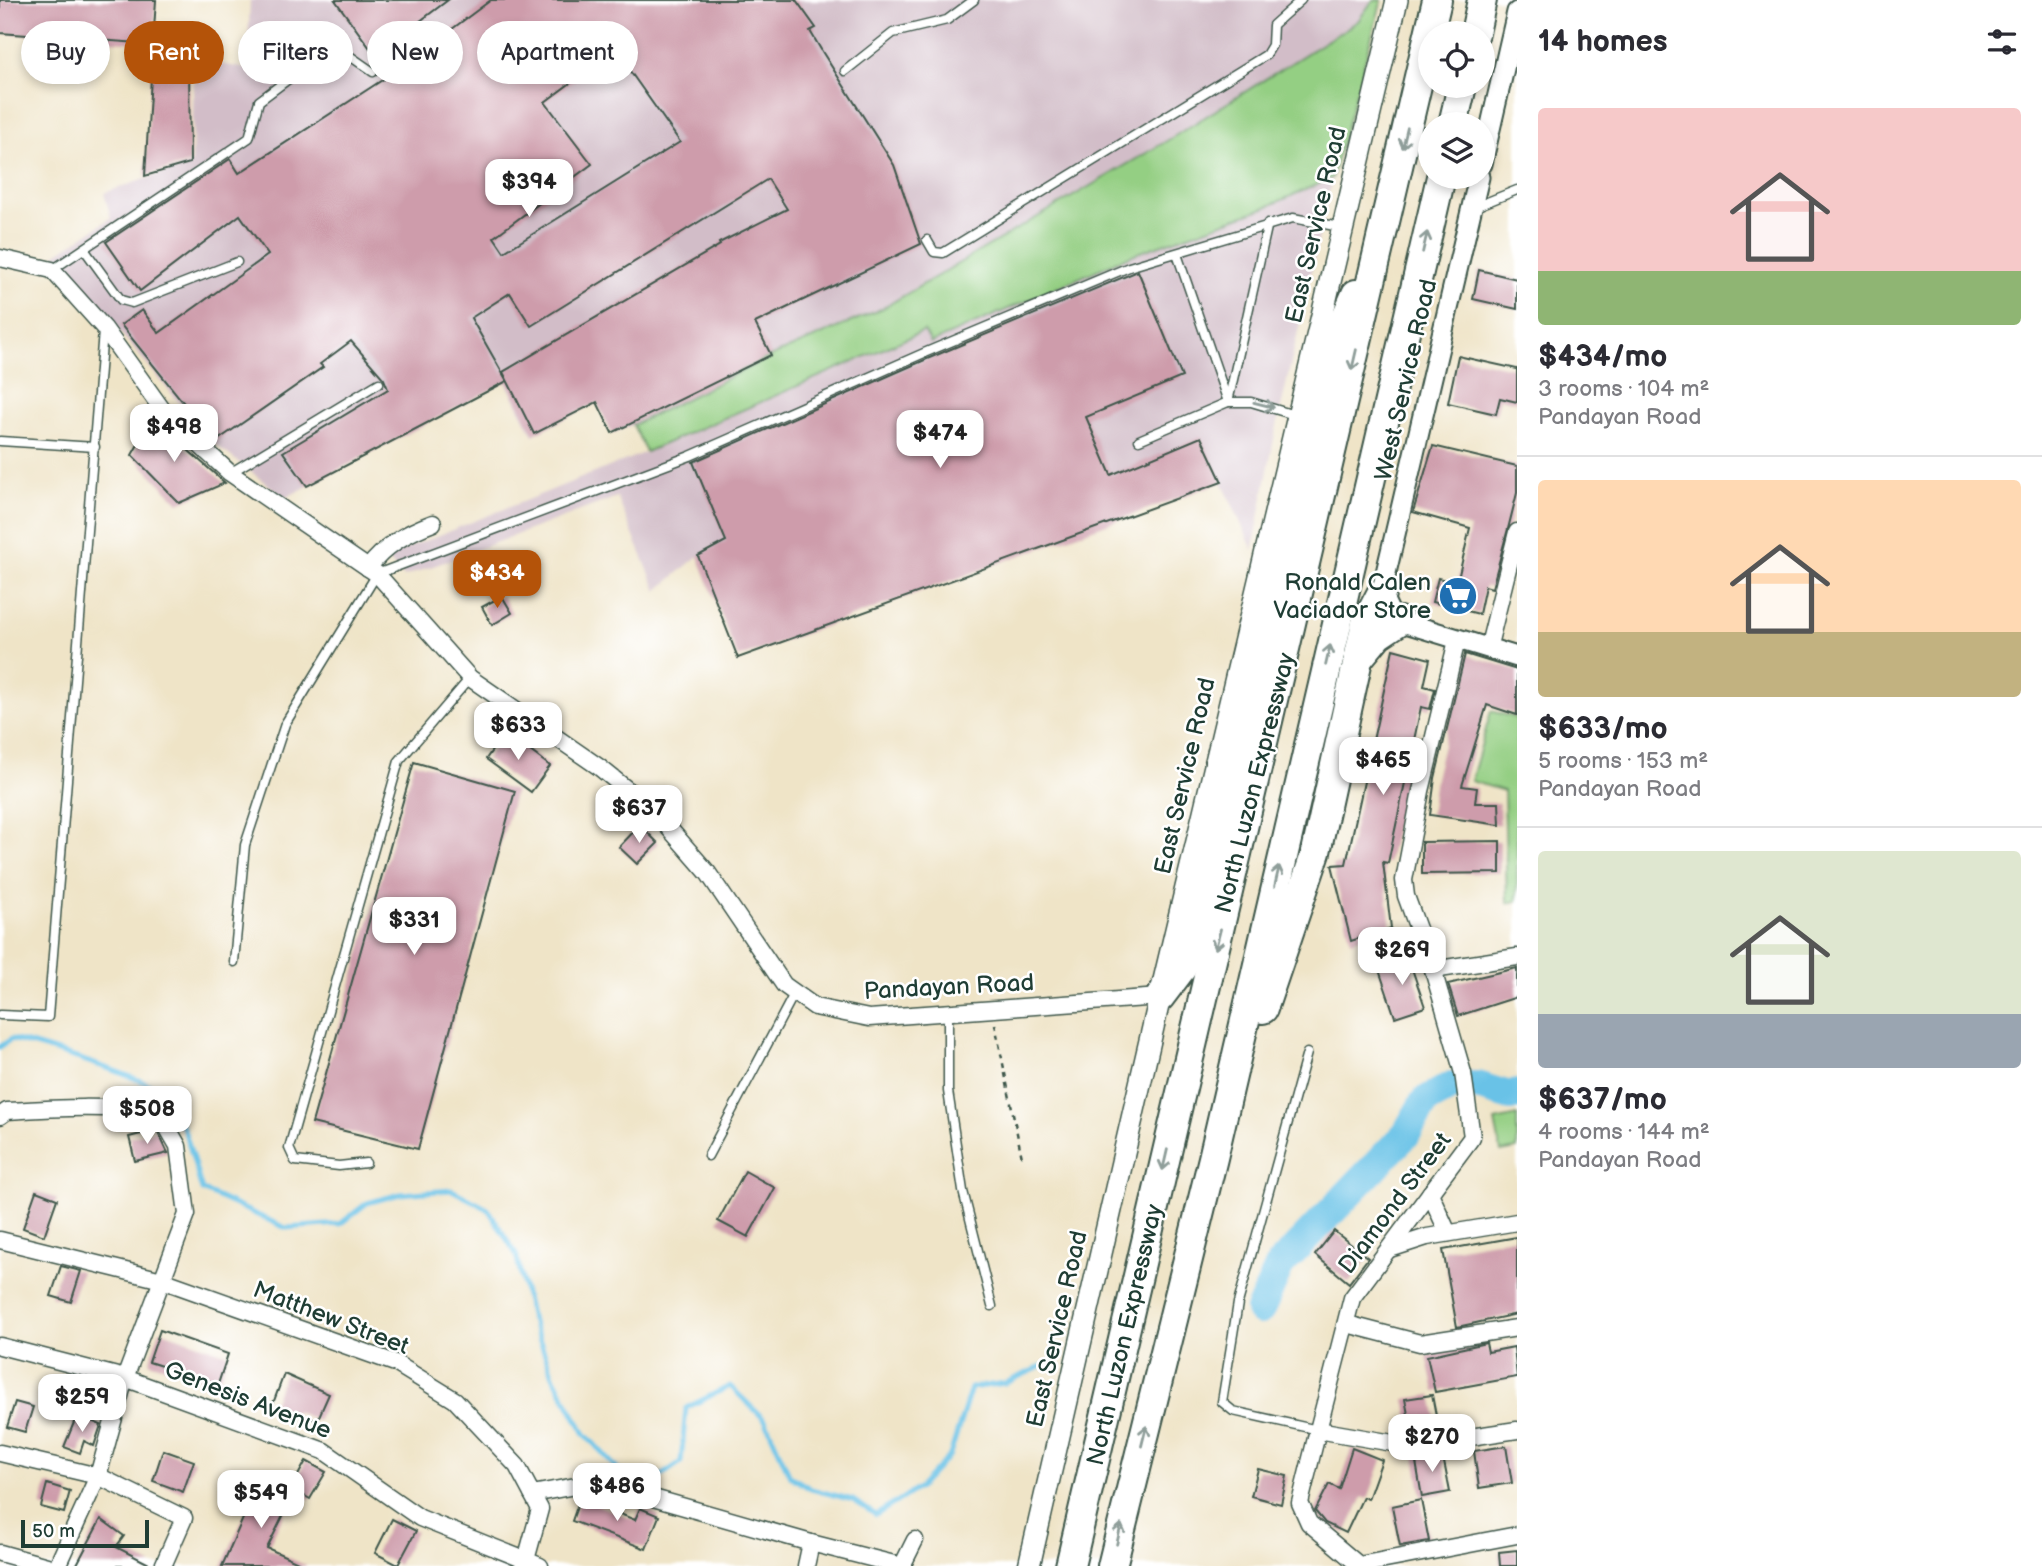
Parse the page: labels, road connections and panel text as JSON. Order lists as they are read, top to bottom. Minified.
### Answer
{"streets":{"highway":["North Luzon Expressway"],"main road":["East Service Road"],"street":["West Service Road","Pandayan Road","Diamond Street","Matthew Street","Genesis Avenue"]},"crossings":[["East Service Road","Pandayan Road"],["Matthew Street","Genesis Avenue"]],"places":{"supermarket":["Ronald Calen Vaciador Store"]},"scale_bar":"50 m","page":{"heading":"14 homes","chip":["Buy","Rent","Filters","New","Apartment"],"list":[{"name":"$434/mo","note":"3 rooms · 104 m² · Pandayan Road"},{"name":"$633/mo","note":"5 rooms · 153 m² · Pandayan Road"},{"name":"$637/mo","note":"4 rooms · 144 m² · Pandayan Road"}],"price":["$394","$498","$474","$434","$633","$465","$637","$331","$269","$508","$259","$270","$486","$549"],"scale":"50 m"}}
